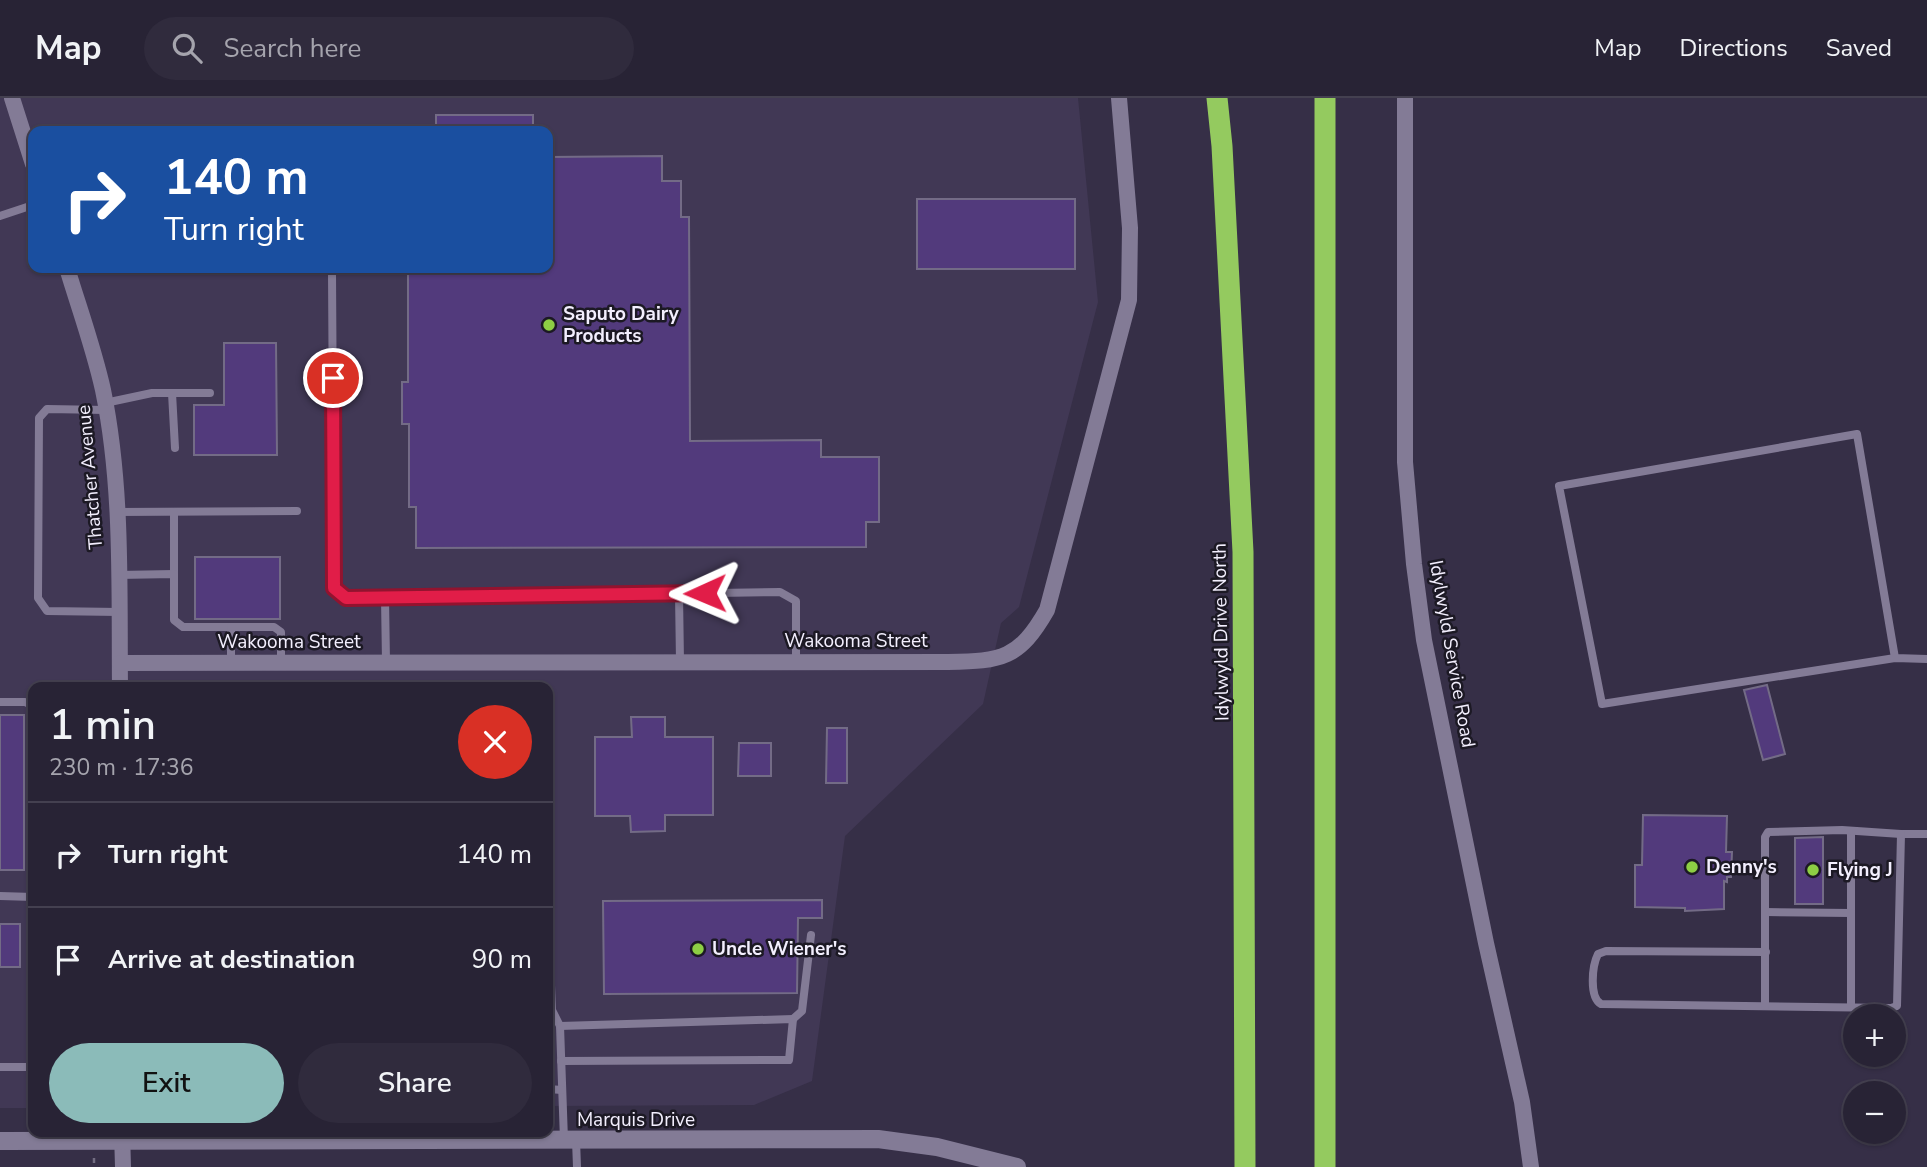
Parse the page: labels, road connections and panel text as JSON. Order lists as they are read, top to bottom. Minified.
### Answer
{"streets":{"highway":["Idylwyld Drive North"],"main road":["Marquis Drive"],"street":["Thatcher Avenue","Wakooma Street","Idylwyld Service Road"]},"crossings":[["Thatcher Avenue","Wakooma Street"]],"places":["Saputo Dairy Products","Denny's","Flying J","Uncle Wiener's"],"page":{"header":"Map","search":"Search here","nav":["Map","Directions","Saved"],"turn":["140 m","Turn right"],"heading":["1 min","230 m · 17:36"],"list":[{"name":"Turn right","value":"140 m"},{"name":"Arrive at destination","value":"90 m"}],"map_buttons":["+","−"],"buttons":["Exit","Share"]}}
